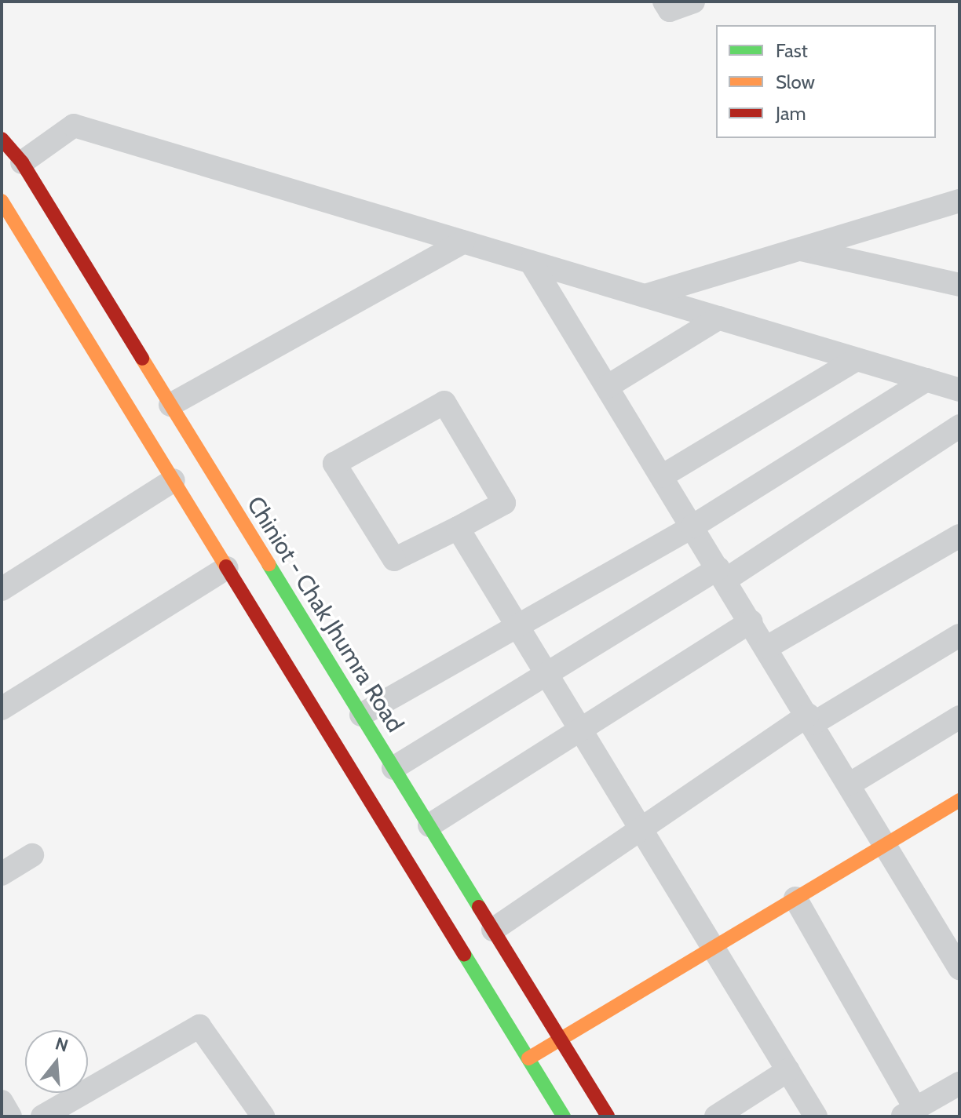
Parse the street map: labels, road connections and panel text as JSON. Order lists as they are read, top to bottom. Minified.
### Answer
{"streets":{"main road":["Chiniot - Chak Jhumra Road"]},"legend":["Fast","Slow","Jam"],"north":"top"}
